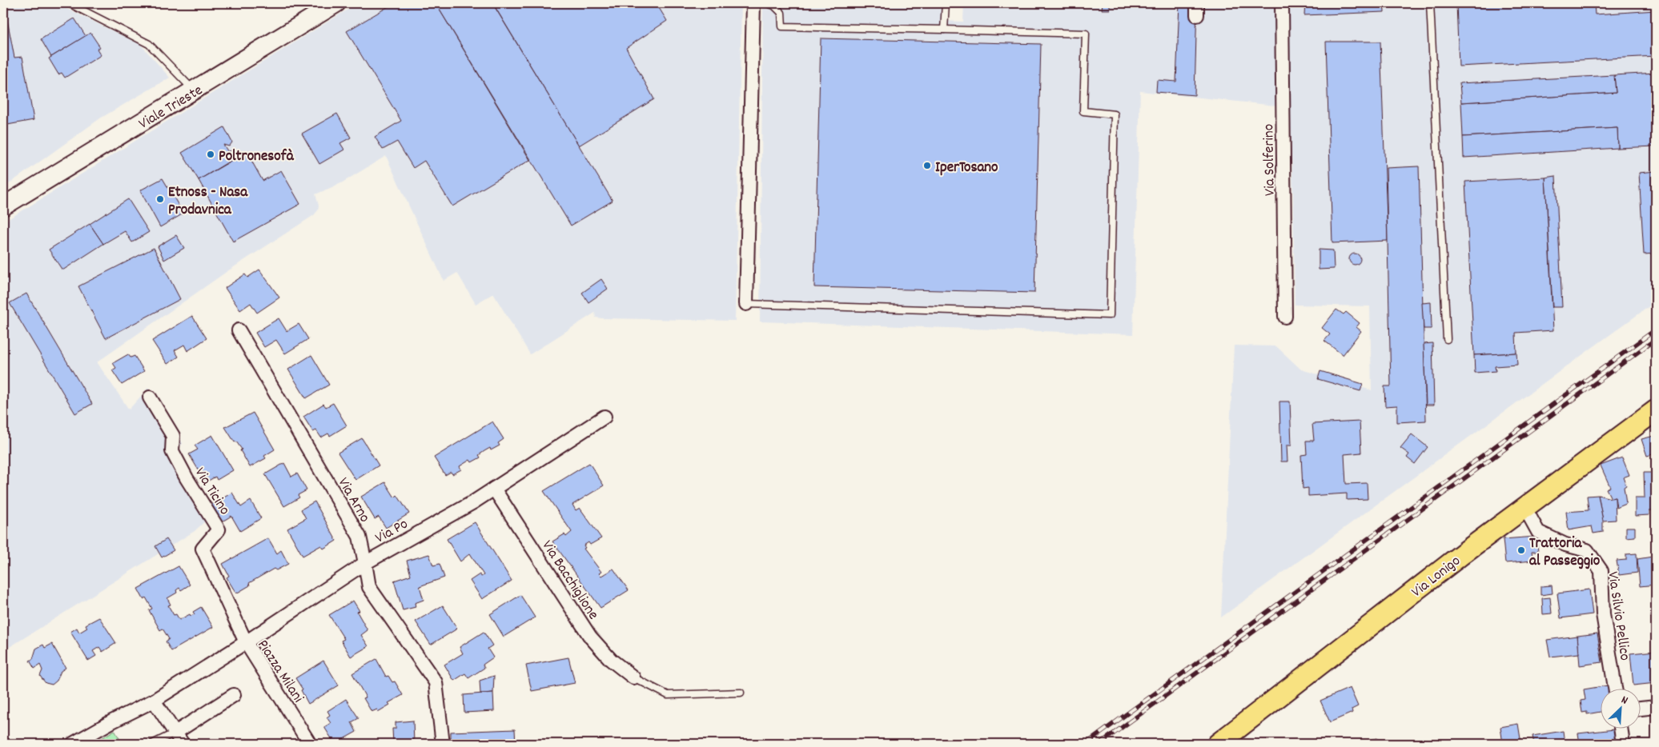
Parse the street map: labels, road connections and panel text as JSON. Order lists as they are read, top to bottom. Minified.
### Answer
{"streets":{"main road":["Viale Trieste","Via Lonigo"],"street":["Via Solferino","Via Ticino","Via Arno","Via Po","Via Bacchiglione","Via Silvio Pellico","Piazza Milani"]},"crossings":[["Via Ticino","Piazza Milani"],["Via Arno","Via Po"],["Via Po","Via Bacchiglione"],["Via Lonigo","Via Silvio Pellico"]],"places":["Poltronesofà","IperTosano","Etnoss - Nasa Prodavnica","Trattoria al Passeggio"],"north":"top right"}
